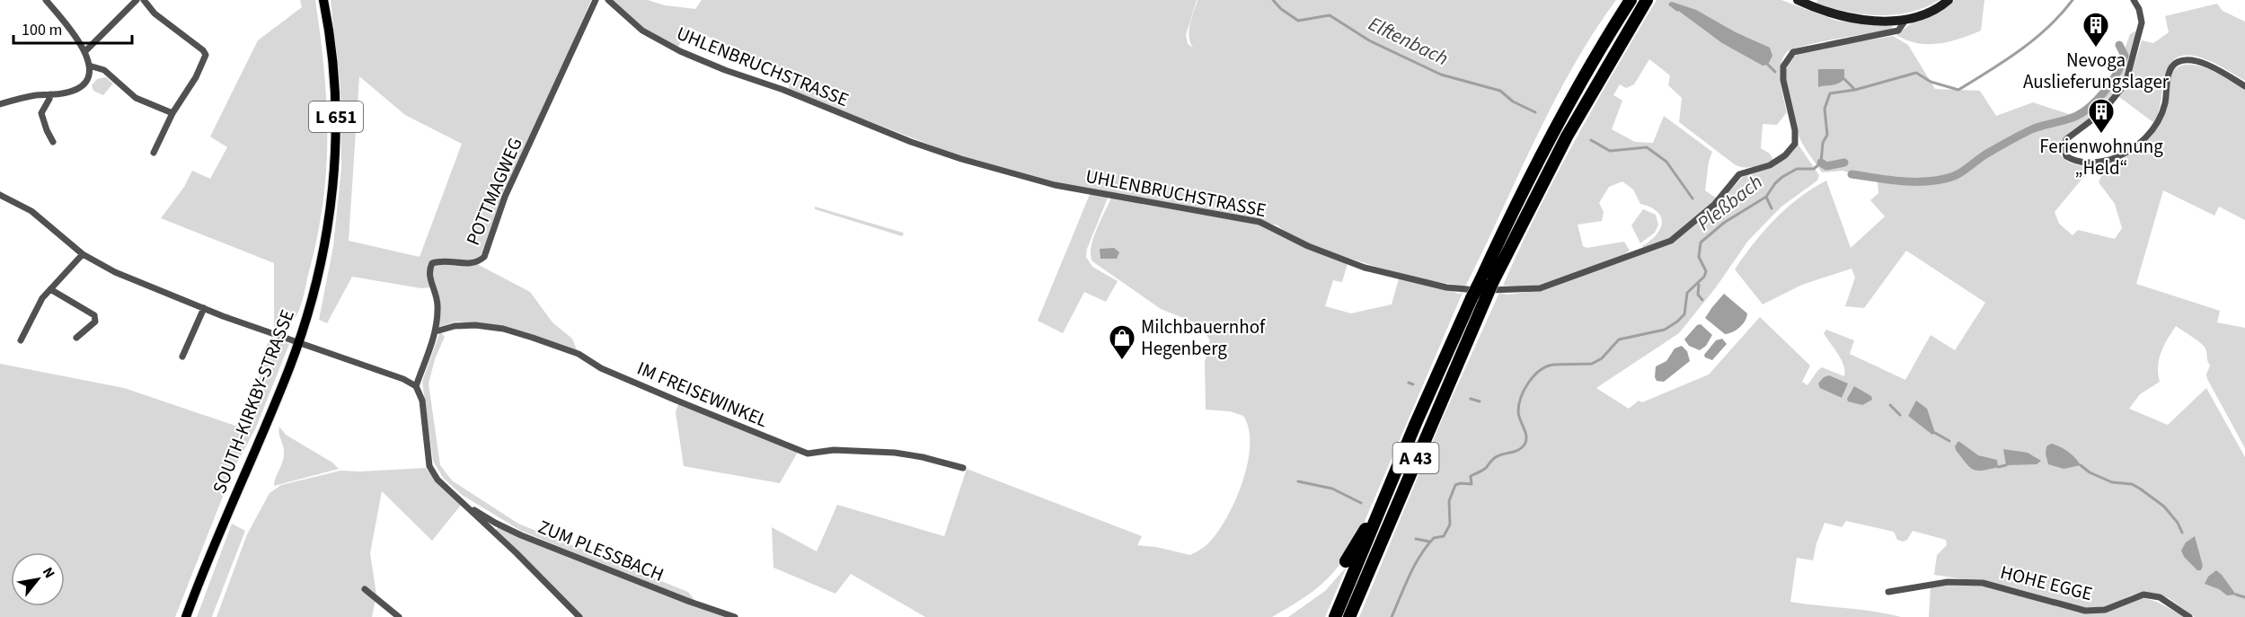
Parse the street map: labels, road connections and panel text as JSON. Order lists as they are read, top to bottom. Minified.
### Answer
{"streets":{"highway":["A 43"],"main road":["L 651","SOUTH-KIRKBY-STRASSE"],"street":["UHLENBRUCHSTRASSE","POTTMAGWEG","IM FREISEWINKEL","ZUM PLESSBACH","HOHE EGGE"]},"crossings":[["POTTMAGWEG","IM FREISEWINKEL"]],"water":["Elftenbach","Pleßbach"],"places":{"building":["Nevoga Auslieferungslager","Ferienwohnung „Held“"],"shop":["Milchbauernhof Hegenberg"]},"scale_bar":"100 m","north":"top right"}
